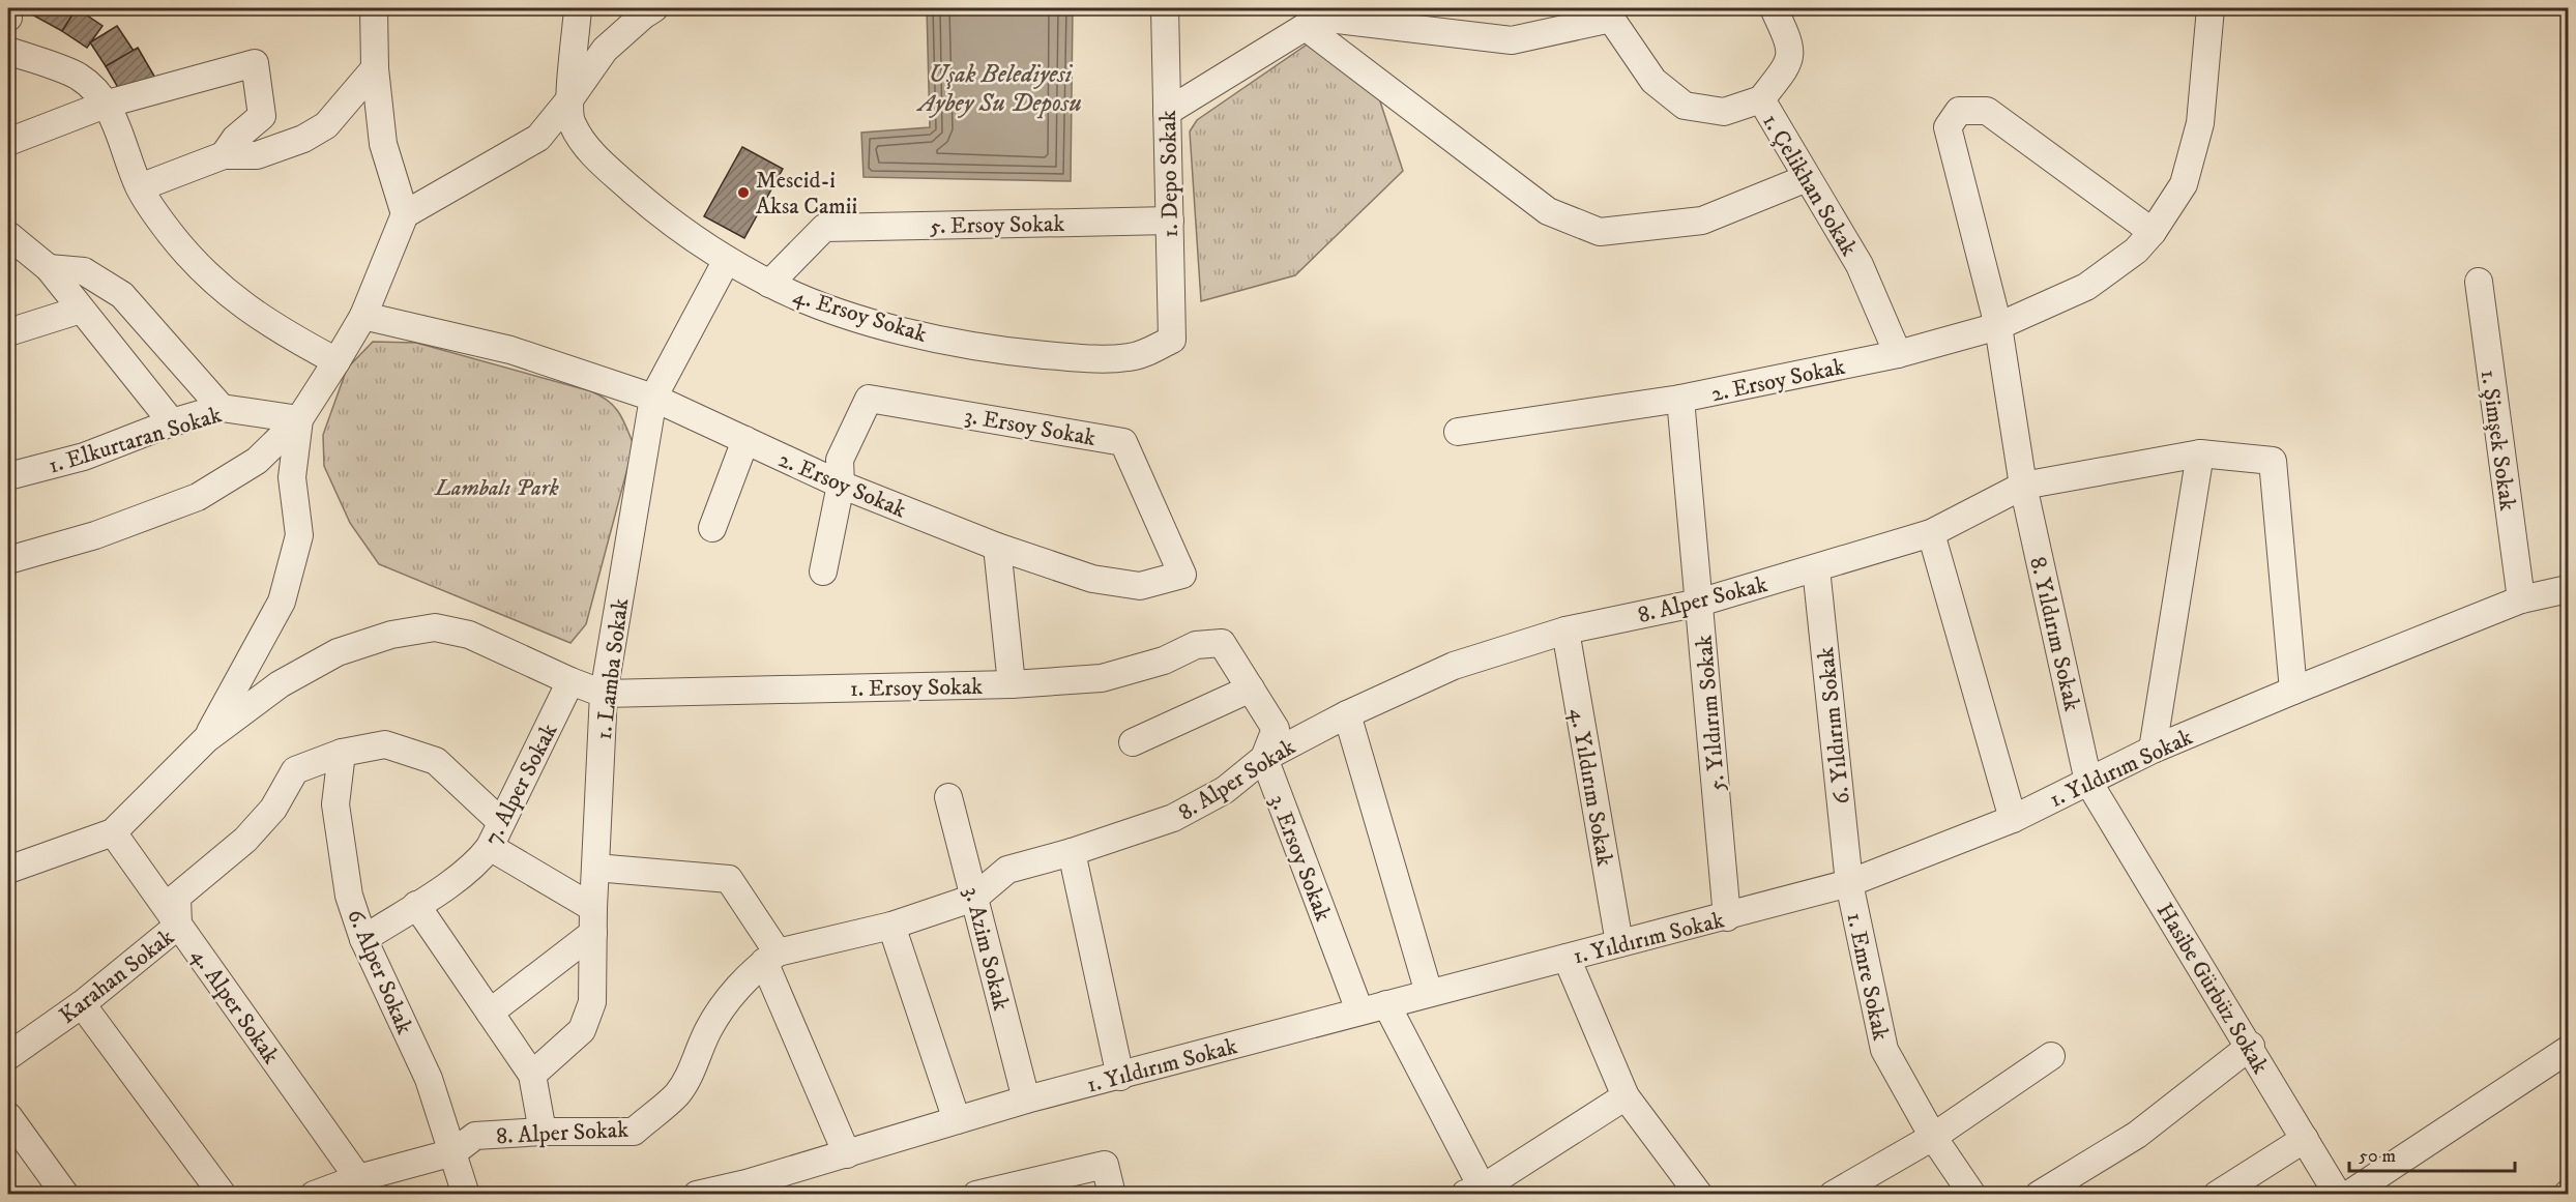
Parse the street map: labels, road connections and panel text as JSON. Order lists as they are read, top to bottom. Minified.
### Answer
{"streets":{"street":["1. Depo Sokak","1. Çelikhan Sokak","5. Ersoy Sokak","4. Ersoy Sokak","2. Ersoy Sokak","3. Ersoy Sokak","1. Elkurtaran Sokak","1. Şimşek Sokak","8. Alper Sokak","8. Yıldırım Sokak","1. Lamba Sokak","1. Ersoy Sokak","5. Yıldırım Sokak","6. Yıldırım Sokak","1. Yıldırım Sokak","7. Alper Sokak","4. Yıldırım Sokak","3. Azim Sokak","6. Alper Sokak","Karahan Sokak","1. Emre Sokak","Hasibe Gürbüz Sokak","4. Alper Sokak"]},"crossings":[["1. Depo Sokak","5. Ersoy Sokak"],["1. Depo Sokak","4. Ersoy Sokak"],["1. Çelikhan Sokak","2. Ersoy Sokak"],["5. Ersoy Sokak","4. Ersoy Sokak"],["4. Ersoy Sokak","1. Lamba Sokak"],["2. Ersoy Sokak","3. Ersoy Sokak"],["2. Ersoy Sokak","8. Yıldırım Sokak"],["2. Ersoy Sokak","1. Lamba Sokak"],["2. Ersoy Sokak","5. Yıldırım Sokak"],["3. Ersoy Sokak","8. Alper Sokak"],["3. Ersoy Sokak","1. Yıldırım Sokak"],["1. Şimşek Sokak","1. Yıldırım Sokak"],["8. Alper Sokak","8. Yıldırım Sokak"],["8. Alper Sokak","5. Yıldırım Sokak"],["8. Alper Sokak","6. Yıldırım Sokak"],["8. Alper Sokak","1. Yıldırım Sokak"],["8. Alper Sokak","4. Yıldırım Sokak"],["8. Alper Sokak","3. Azim Sokak"],["8. Alper Sokak","6. Alper Sokak"],["8. Alper Sokak","4. Alper Sokak"],["8. Yıldırım Sokak","1. Yıldırım Sokak"],["8. Yıldırım Sokak","Hasibe Gürbüz Sokak"],["1. Lamba Sokak","1. Ersoy Sokak"],["5. Yıldırım Sokak","1. Yıldırım Sokak"],["6. Yıldırım Sokak","1. Yıldırım Sokak"],["6. Yıldırım Sokak","1. Emre Sokak"],["1. Yıldırım Sokak","4. Yıldırım Sokak"],["1. Yıldırım Sokak","3. Azim Sokak"],["1. Yıldırım Sokak","1. Emre Sokak"],["1. Yıldırım Sokak","Hasibe Gürbüz Sokak"],["7. Alper Sokak","6. Alper Sokak"],["6. Alper Sokak","Karahan Sokak"],["Karahan Sokak","4. Alper Sokak"]],"water":["Uşak Belediyesi Aybey Su Deposu"],"parks":["Lambalı Park"],"places":["Mescid-i Aksa Camii"],"scale_bar":"50 m"}
